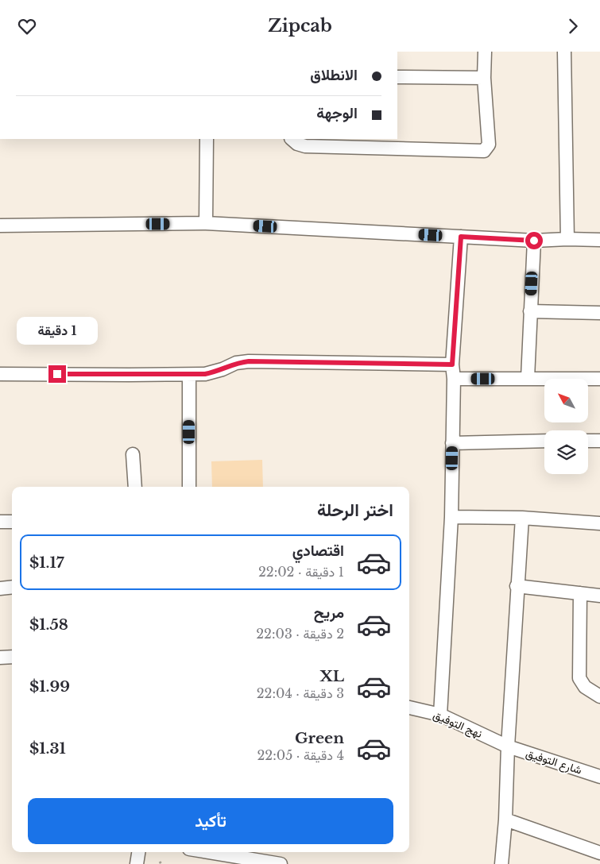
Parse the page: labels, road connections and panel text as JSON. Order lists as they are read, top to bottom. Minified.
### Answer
{"streets":{"street":["نهج التوفيق","شارع التوفيق"]},"crossings":[["نهج التوفيق","شارع التوفيق"]],"north":"top left","page":{"header":"Zipcab","banner":["الانطلاق","الوجهة"],"bubble":"1 دقيقة","heading":"اختر الرحلة","list":[{"name":"اقتصادي","note":"1 دقيقة · 22:02","value":"$1.17"},{"name":"مريح","note":"2 دقيقة · 22:03","value":"$1.58"},{"name":"XL","note":"3 دقيقة · 22:04","value":"$1.99"},{"name":"Green","note":"4 دقيقة · 22:05","value":"$1.31"}],"buttons":"تأكيد"}}
